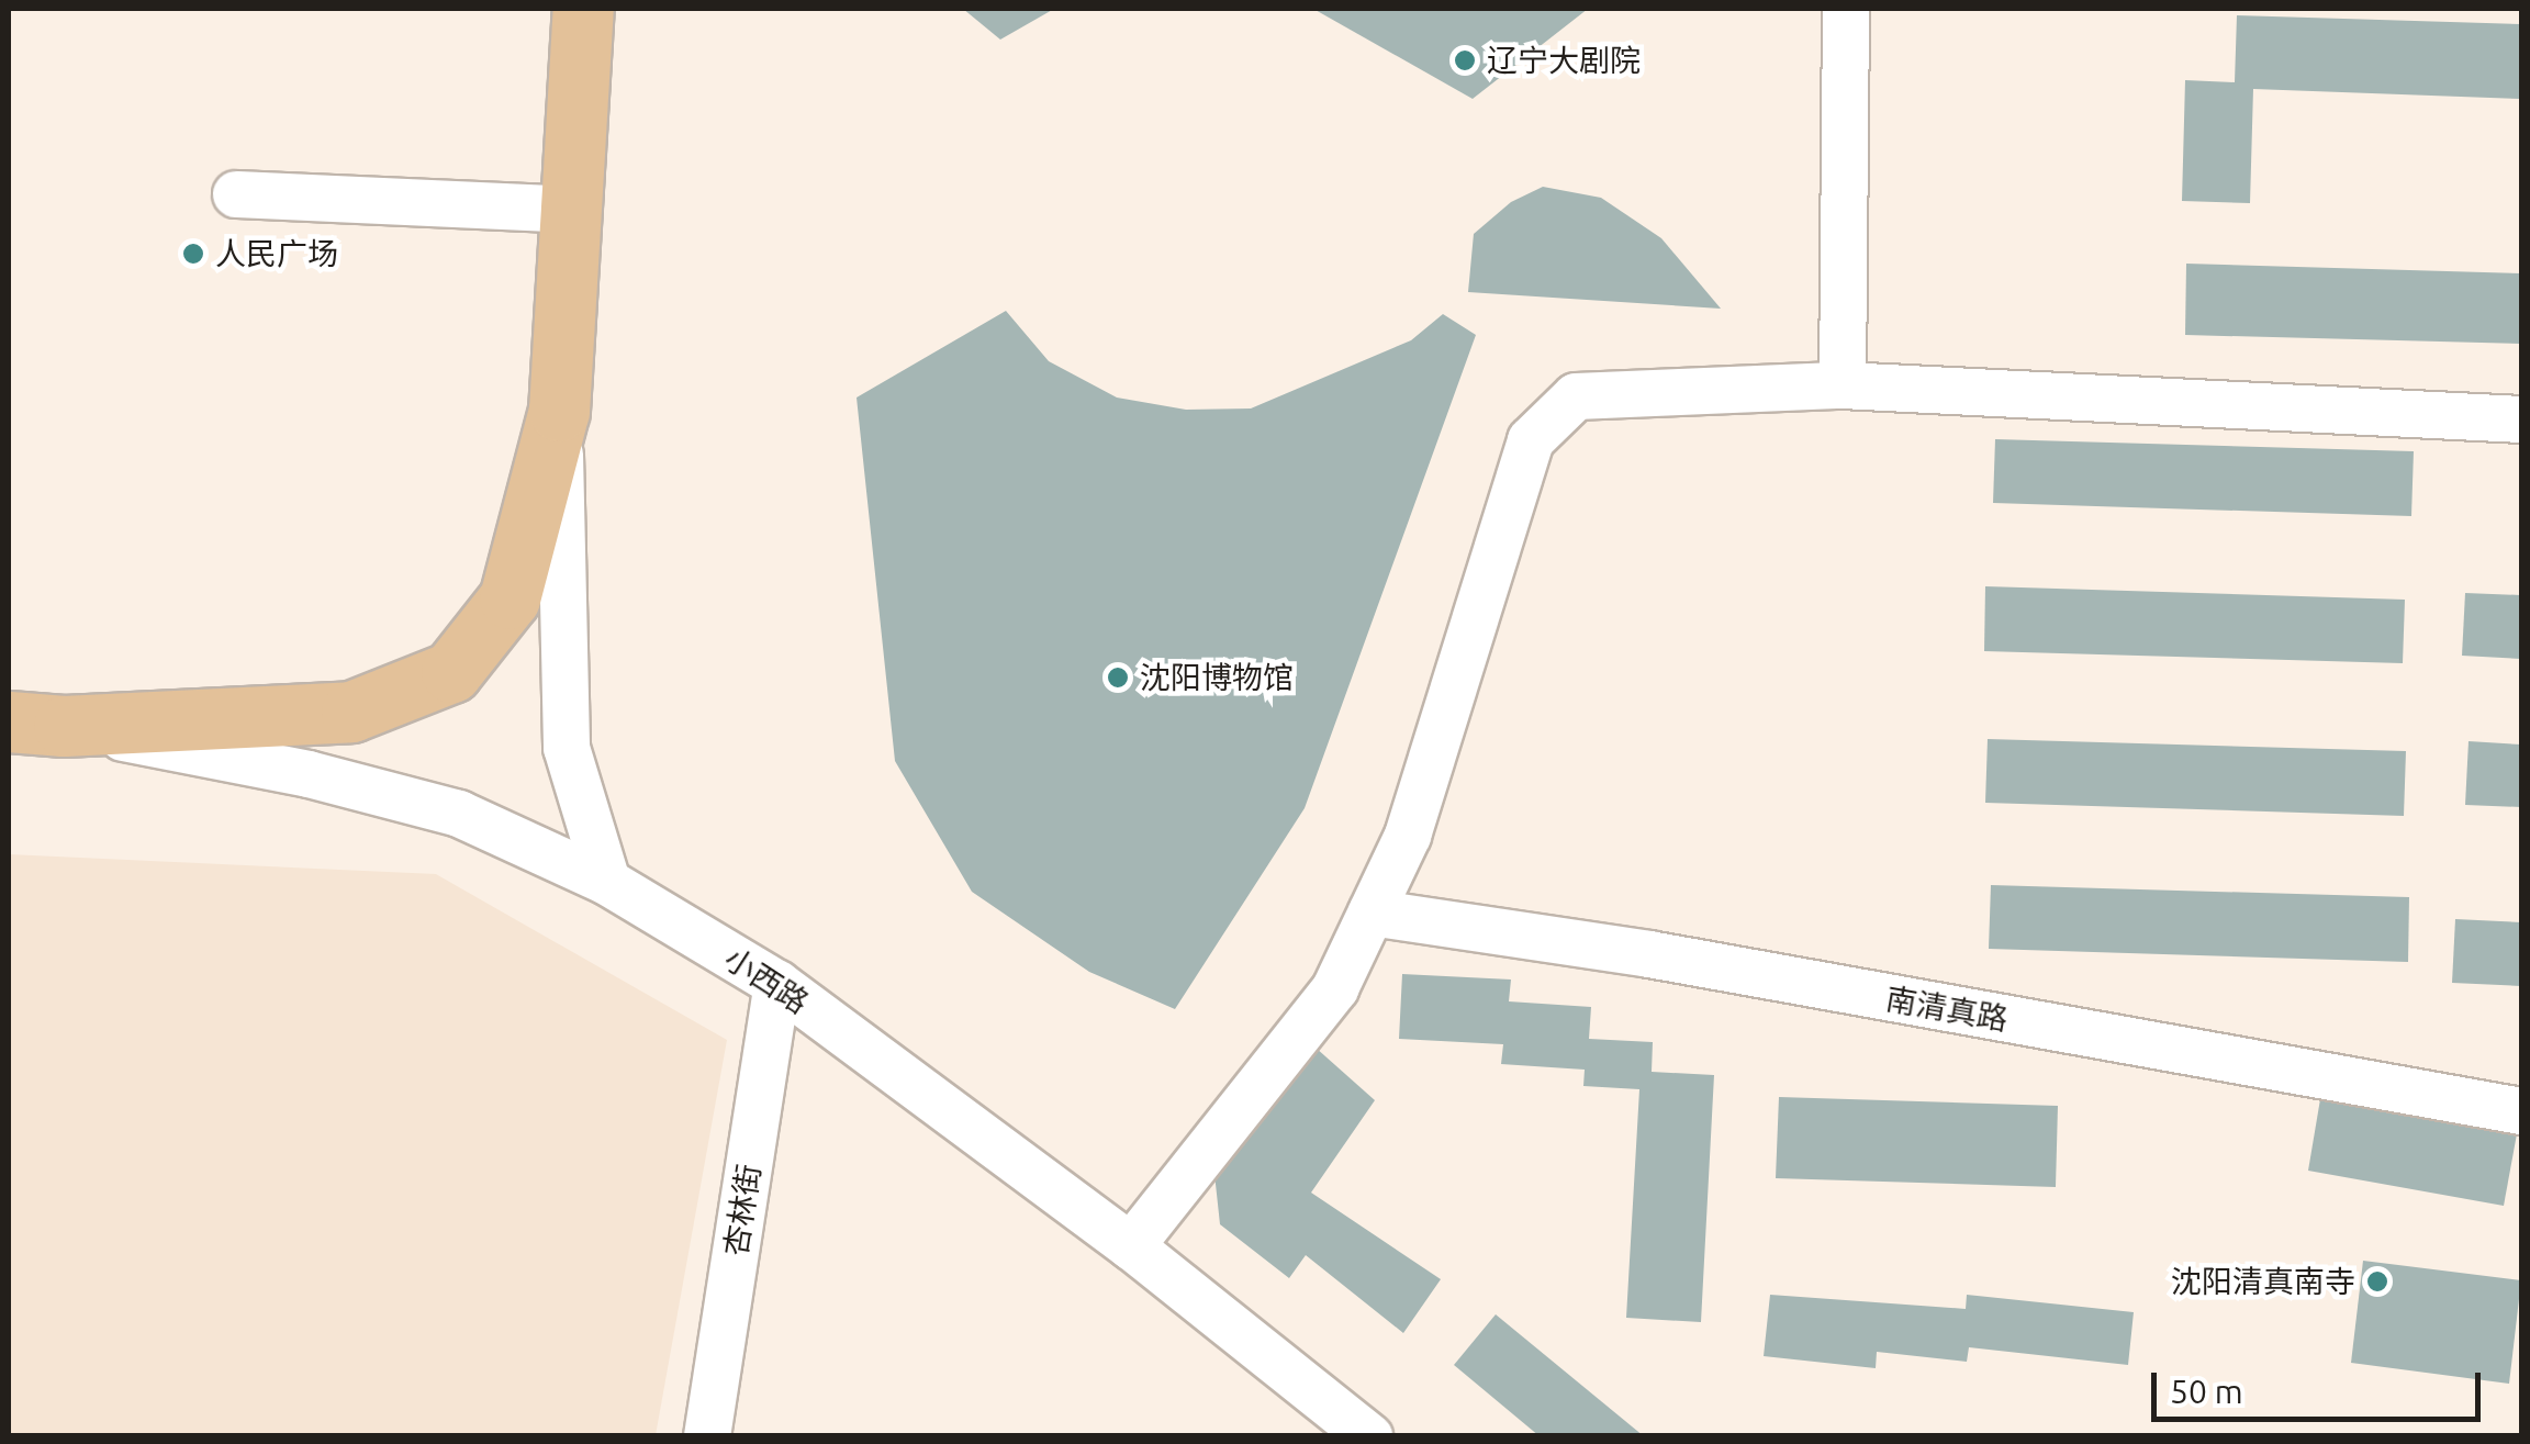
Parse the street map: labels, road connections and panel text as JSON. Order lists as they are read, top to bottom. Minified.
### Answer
{"streets":{"street":["小西路","南清真路","杏林街"]},"crossings":[["小西路","杏林街"]],"places":["辽宁大剧院","人民广场","沈阳博物馆","沈阳清真南寺"],"scale_bar":"50 m"}
